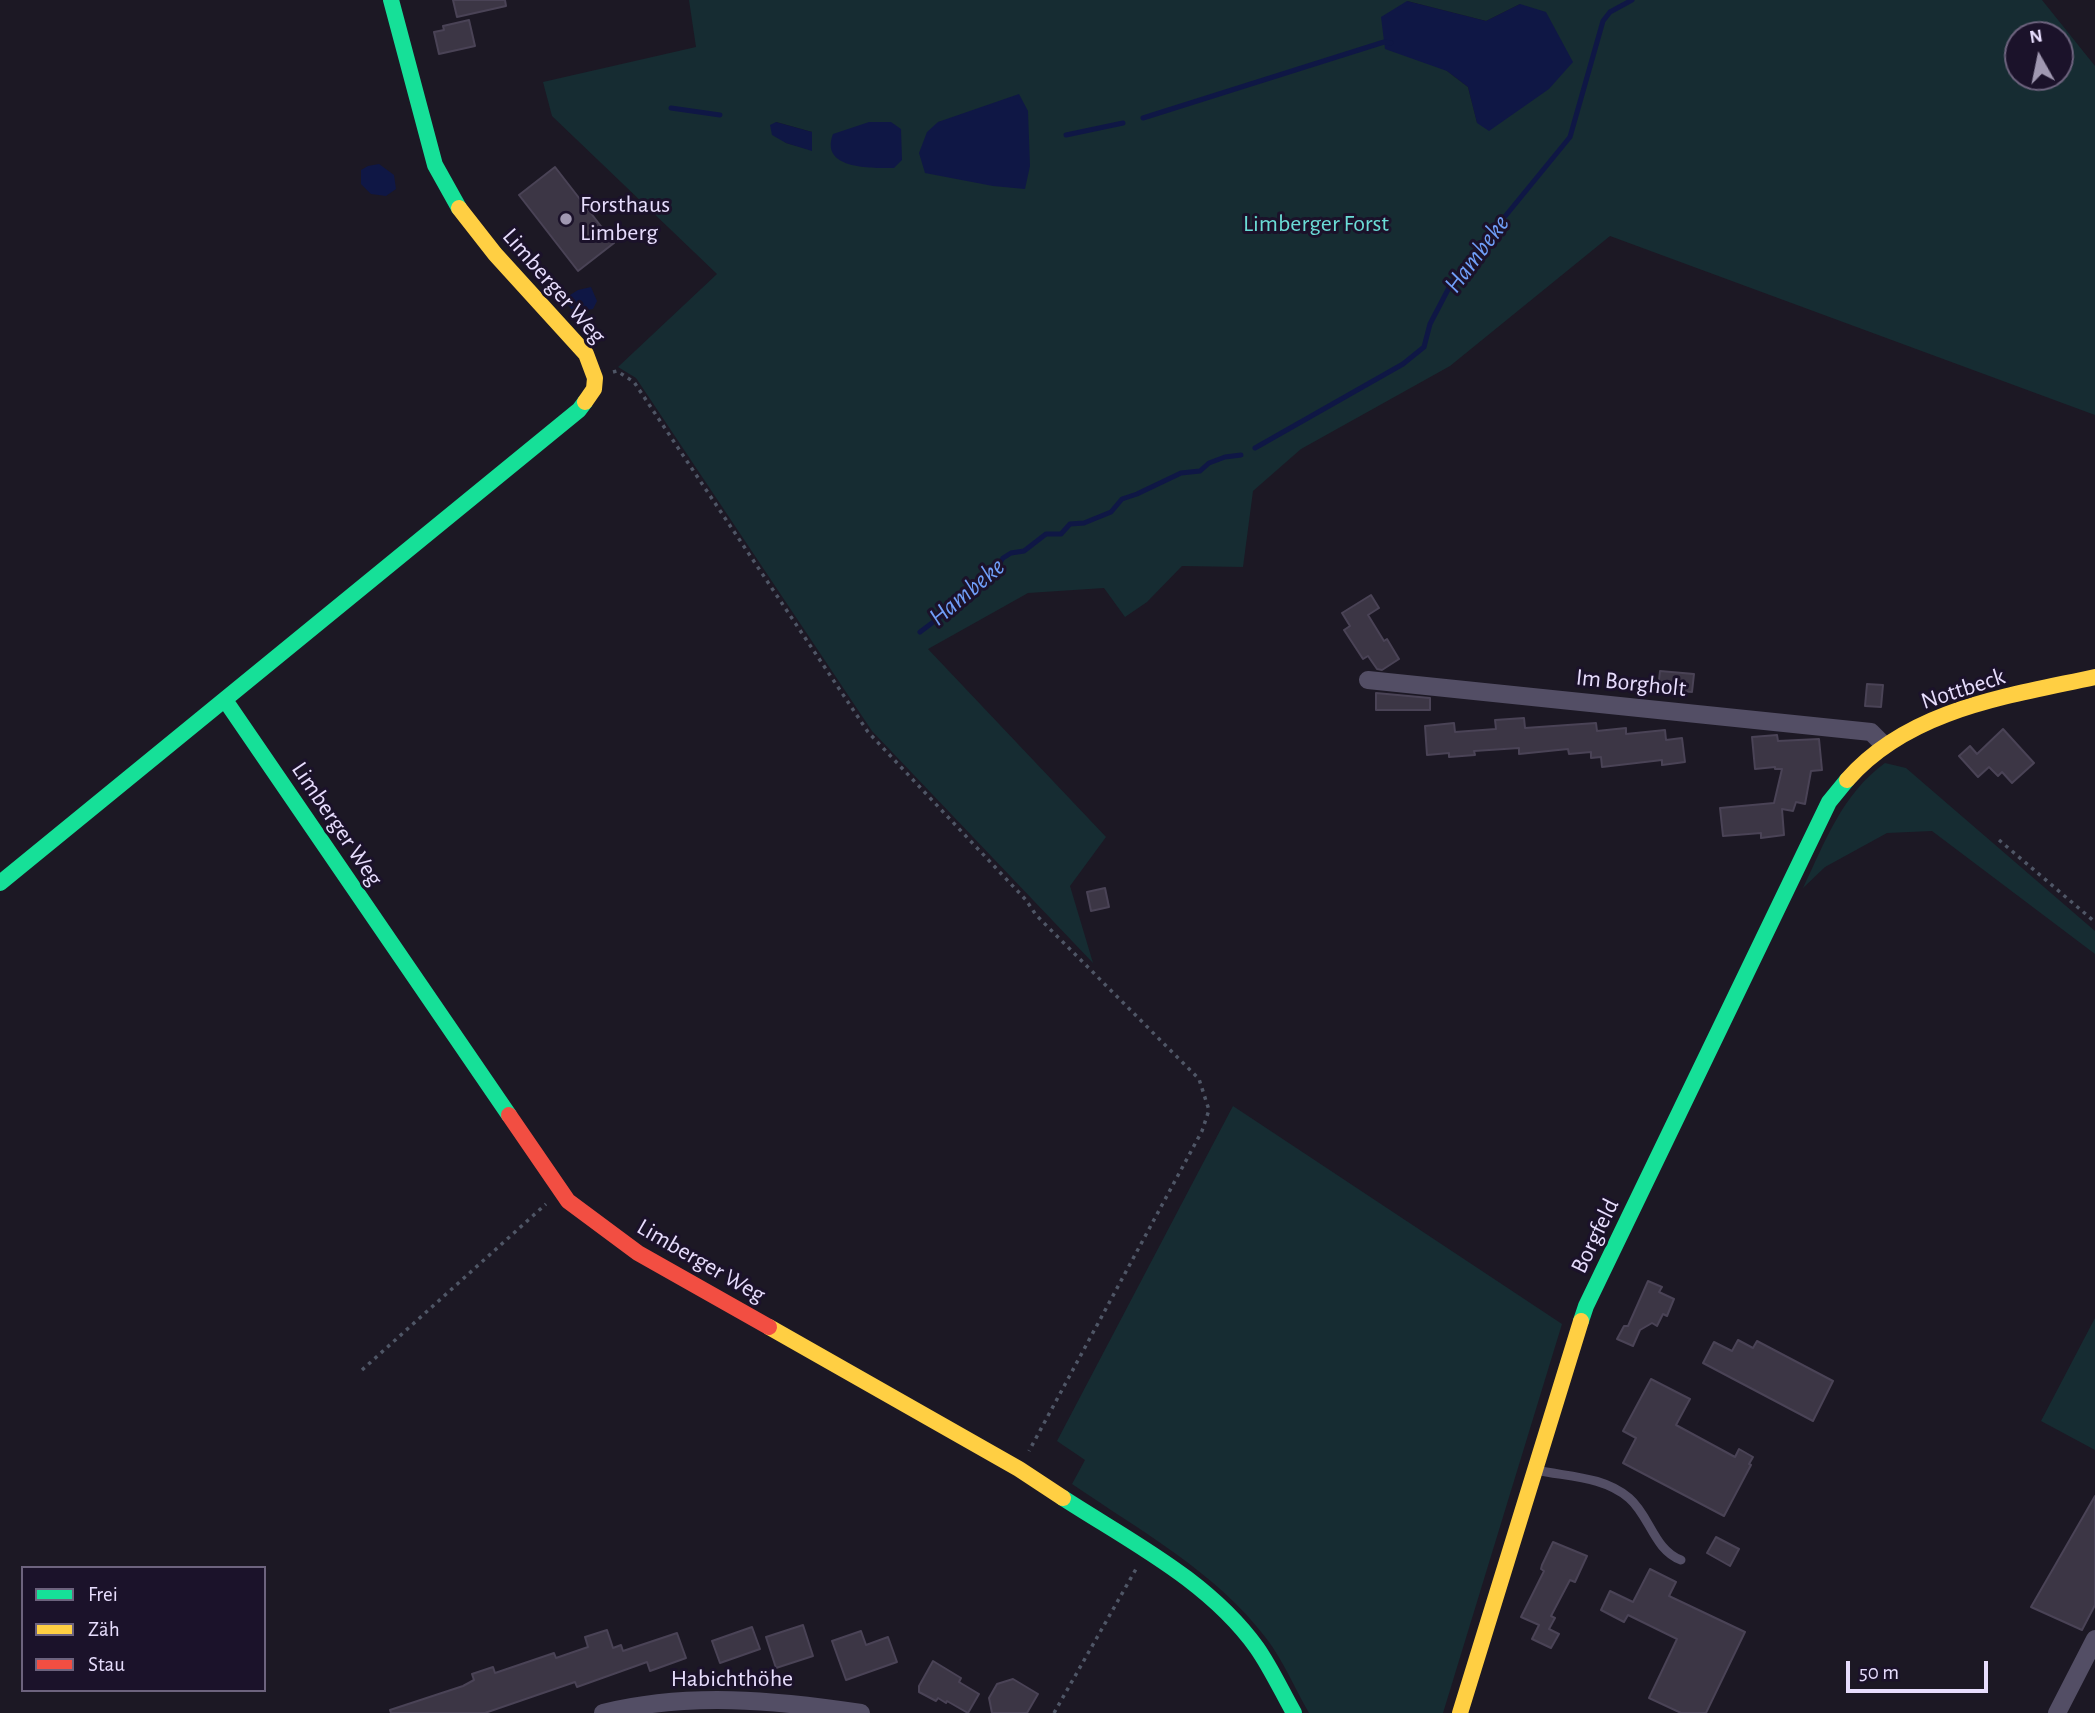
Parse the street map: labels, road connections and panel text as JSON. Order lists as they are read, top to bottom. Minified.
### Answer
{"streets":{"street":["Limberger Weg","Im Borgholt","Nottbeck","Borgfeld","Habichthöhe"]},"crossings":[["Im Borgholt","Nottbeck"],["Nottbeck","Borgfeld"]],"water":["Hambeke"],"parks":["Limberger Forst"],"places":["Forsthaus Limberg"],"legend":["Frei","Zäh","Stau"],"scale_bar":"50 m","north":"top"}
